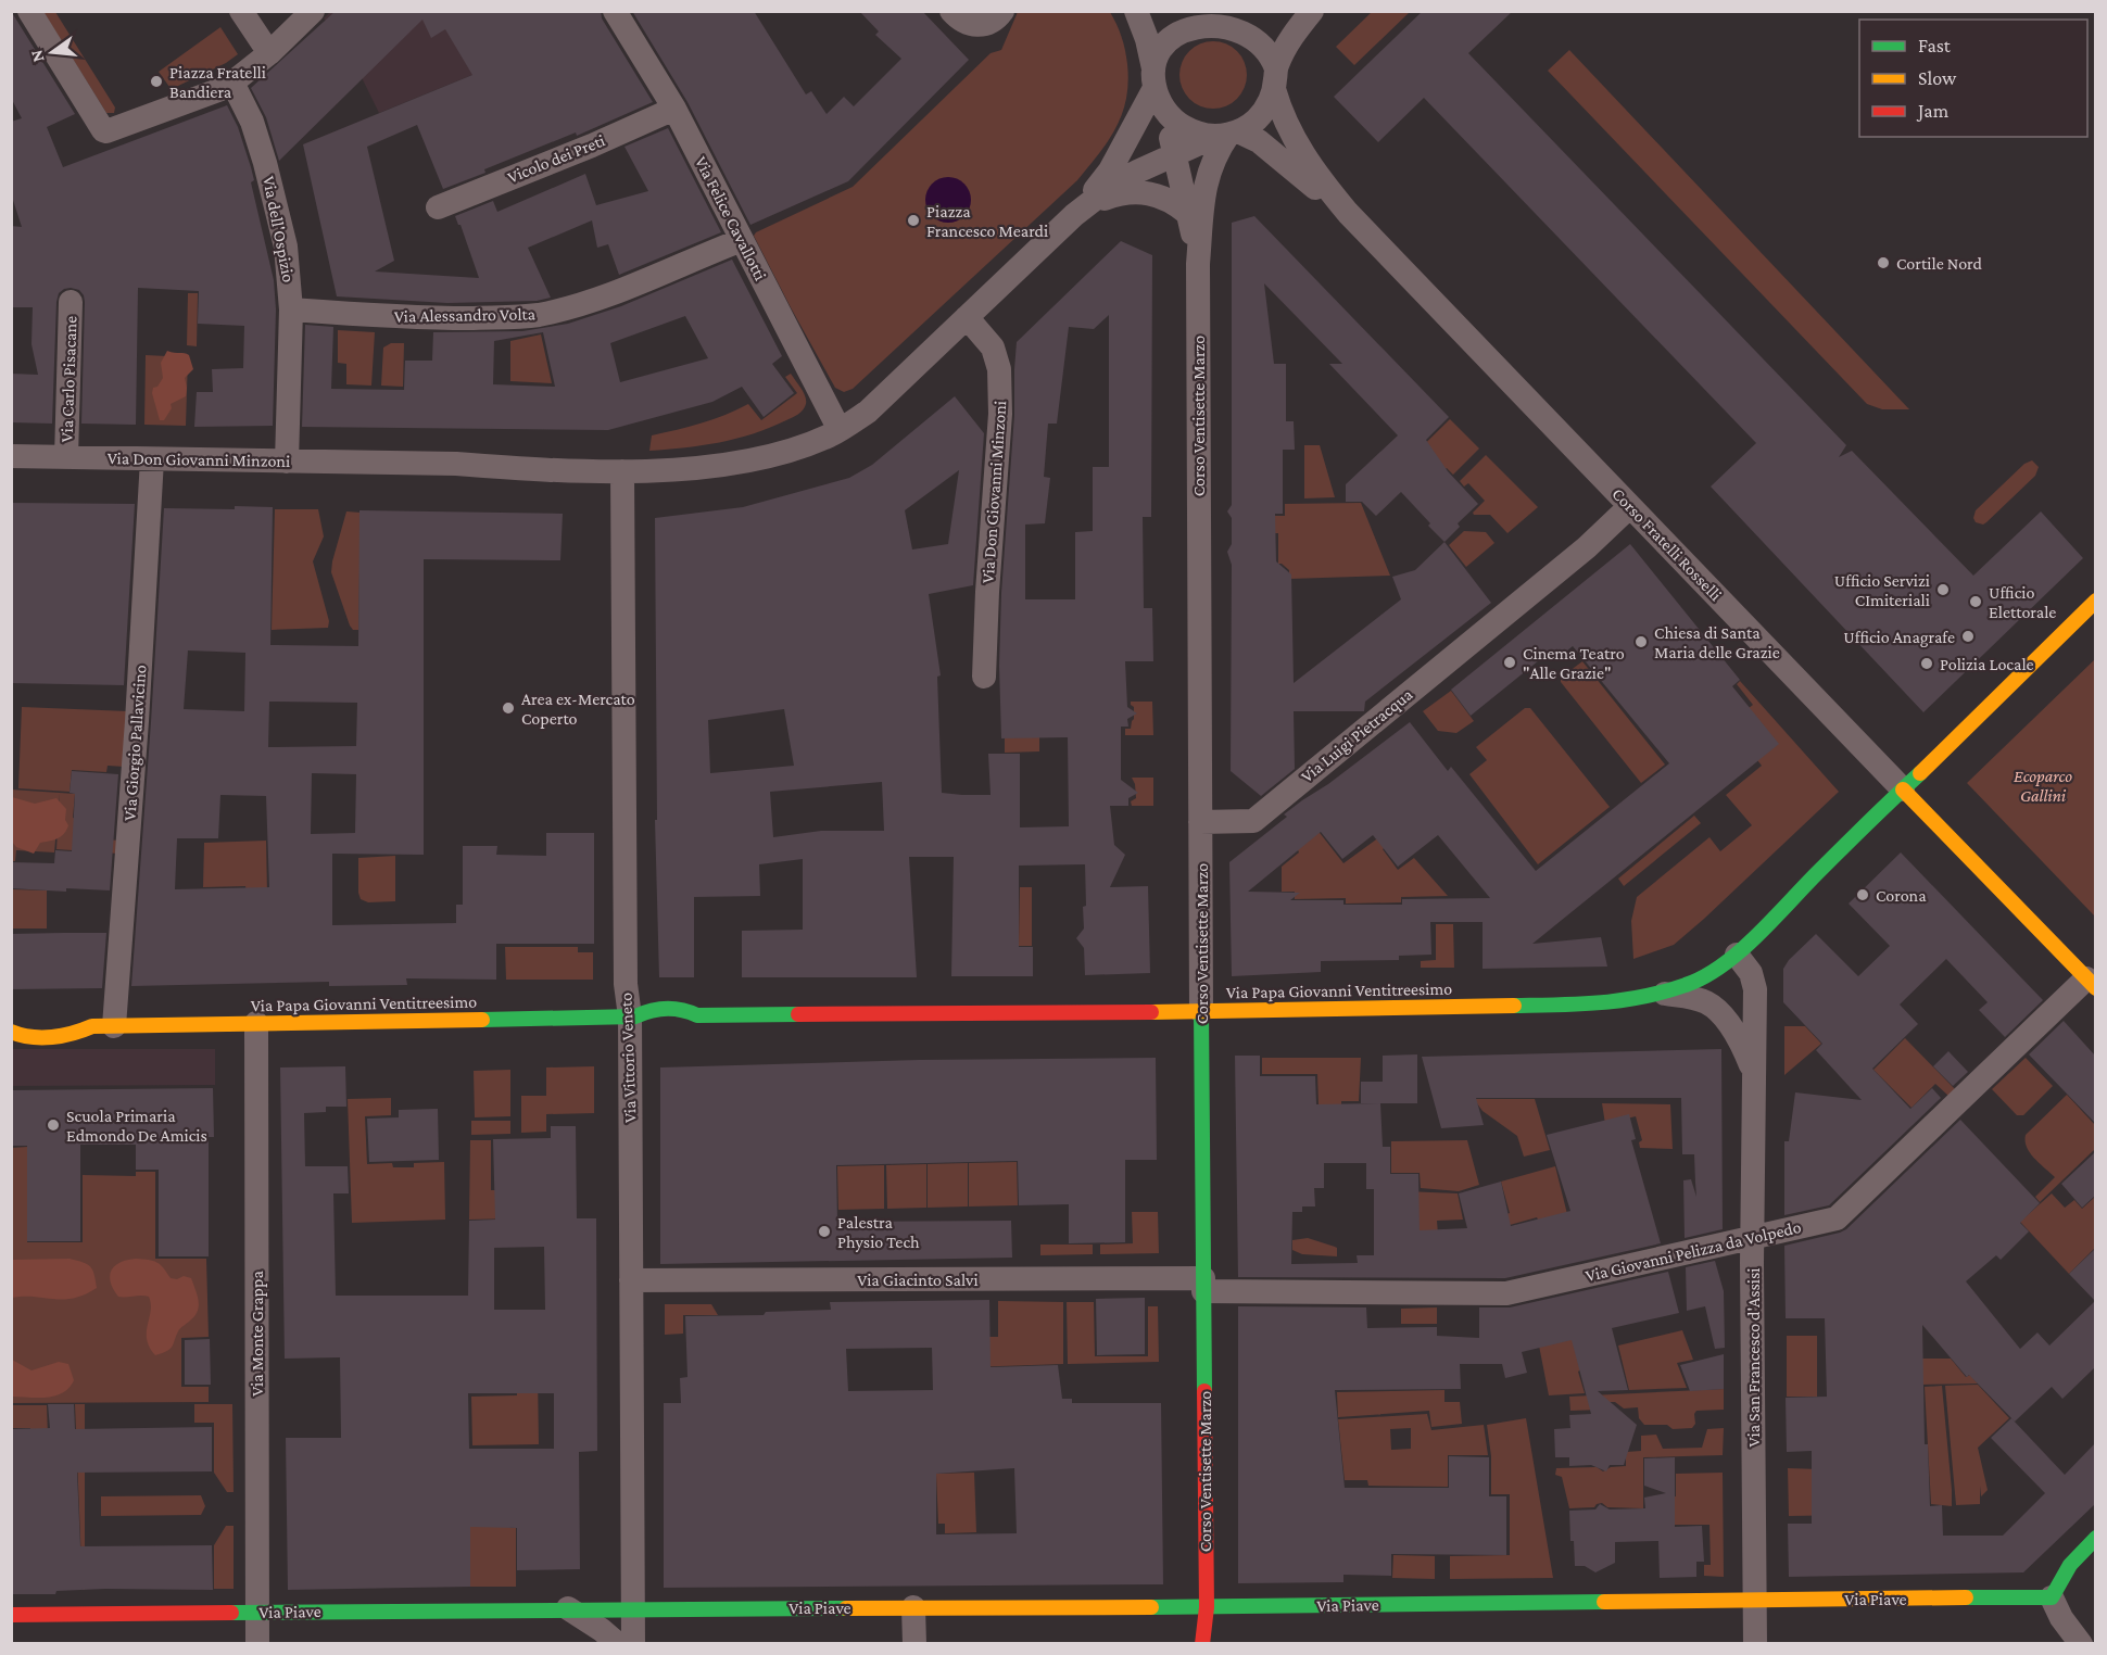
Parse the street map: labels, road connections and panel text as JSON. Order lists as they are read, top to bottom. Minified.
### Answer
{"streets":{"street":["Vicolo dei Preti","Via Felice Cavallotti","Via dell'Ospizio","Via Alessandro Volta","Via Carlo Pisacane","Corso Ventisette Marzo","Via Don Giovanni Minzoni","Corso Fratelli Rosselli","Via Luigi Pietracqua","Via Giorgio Pallavicino","Via Papa Giovanni Ventitreesimo","Via Vittorio Veneto","Via Giovanni Pelizza da Volpedo","Via Giacinto Salvi","Via Monte Grappa","Via San Francesco d'Assisi","Via Piave"]},"crossings":[["Vicolo dei Preti","Via Felice Cavallotti"],["Via Felice Cavallotti","Via Alessandro Volta"],["Via Felice Cavallotti","Via Don Giovanni Minzoni"],["Via dell'Ospizio","Via Alessandro Volta"],["Via dell'Ospizio","Via Don Giovanni Minzoni"],["Via Carlo Pisacane","Via Don Giovanni Minzoni"],["Corso Ventisette Marzo","Via Don Giovanni Minzoni"],["Corso Ventisette Marzo","Corso Fratelli Rosselli"],["Corso Ventisette Marzo","Via Luigi Pietracqua"],["Corso Ventisette Marzo","Via Papa Giovanni Ventitreesimo"],["Corso Ventisette Marzo","Via Giovanni Pelizza da Volpedo"],["Corso Ventisette Marzo","Via Giacinto Salvi"],["Corso Ventisette Marzo","Via Piave"],["Via Don Giovanni Minzoni","Corso Fratelli Rosselli"],["Via Don Giovanni Minzoni","Via Giorgio Pallavicino"],["Via Don Giovanni Minzoni","Via Vittorio Veneto"],["Corso Fratelli Rosselli","Via Luigi Pietracqua"],["Corso Fratelli Rosselli","Via Papa Giovanni Ventitreesimo"],["Corso Fratelli Rosselli","Via Giovanni Pelizza da Volpedo"],["Via Giorgio Pallavicino","Via Papa Giovanni Ventitreesimo"],["Via Papa Giovanni Ventitreesimo","Via Vittorio Veneto"],["Via Papa Giovanni Ventitreesimo","Via Monte Grappa"],["Via Papa Giovanni Ventitreesimo","Via San Francesco d'Assisi"],["Via Vittorio Veneto","Via Giacinto Salvi"],["Via Vittorio Veneto","Via Piave"],["Via Giovanni Pelizza da Volpedo","Via Giacinto Salvi"],["Via Giovanni Pelizza da Volpedo","Via San Francesco d'Assisi"],["Via Monte Grappa","Via Piave"],["Via San Francesco d'Assisi","Via Piave"]],"parks":["Ecoparco Gallini"],"places":["Piazza Fratelli Bandiera","Piazza Francesco Meardi","Cortile Nord","Ufficio Servizi CImiteriali","Ufficio Elettorale","Ufficio Anagrafe","Chiesa di Santa Maria delle Grazie","Cinema Teatro \"Alle Grazie\"","Polizia Locale","Area ex-Mercato Coperto","Corona","Scuola Primaria Edmondo De Amicis","Palestra Physio Tech"],"legend":["Fast","Slow","Jam"],"north":"left"}
